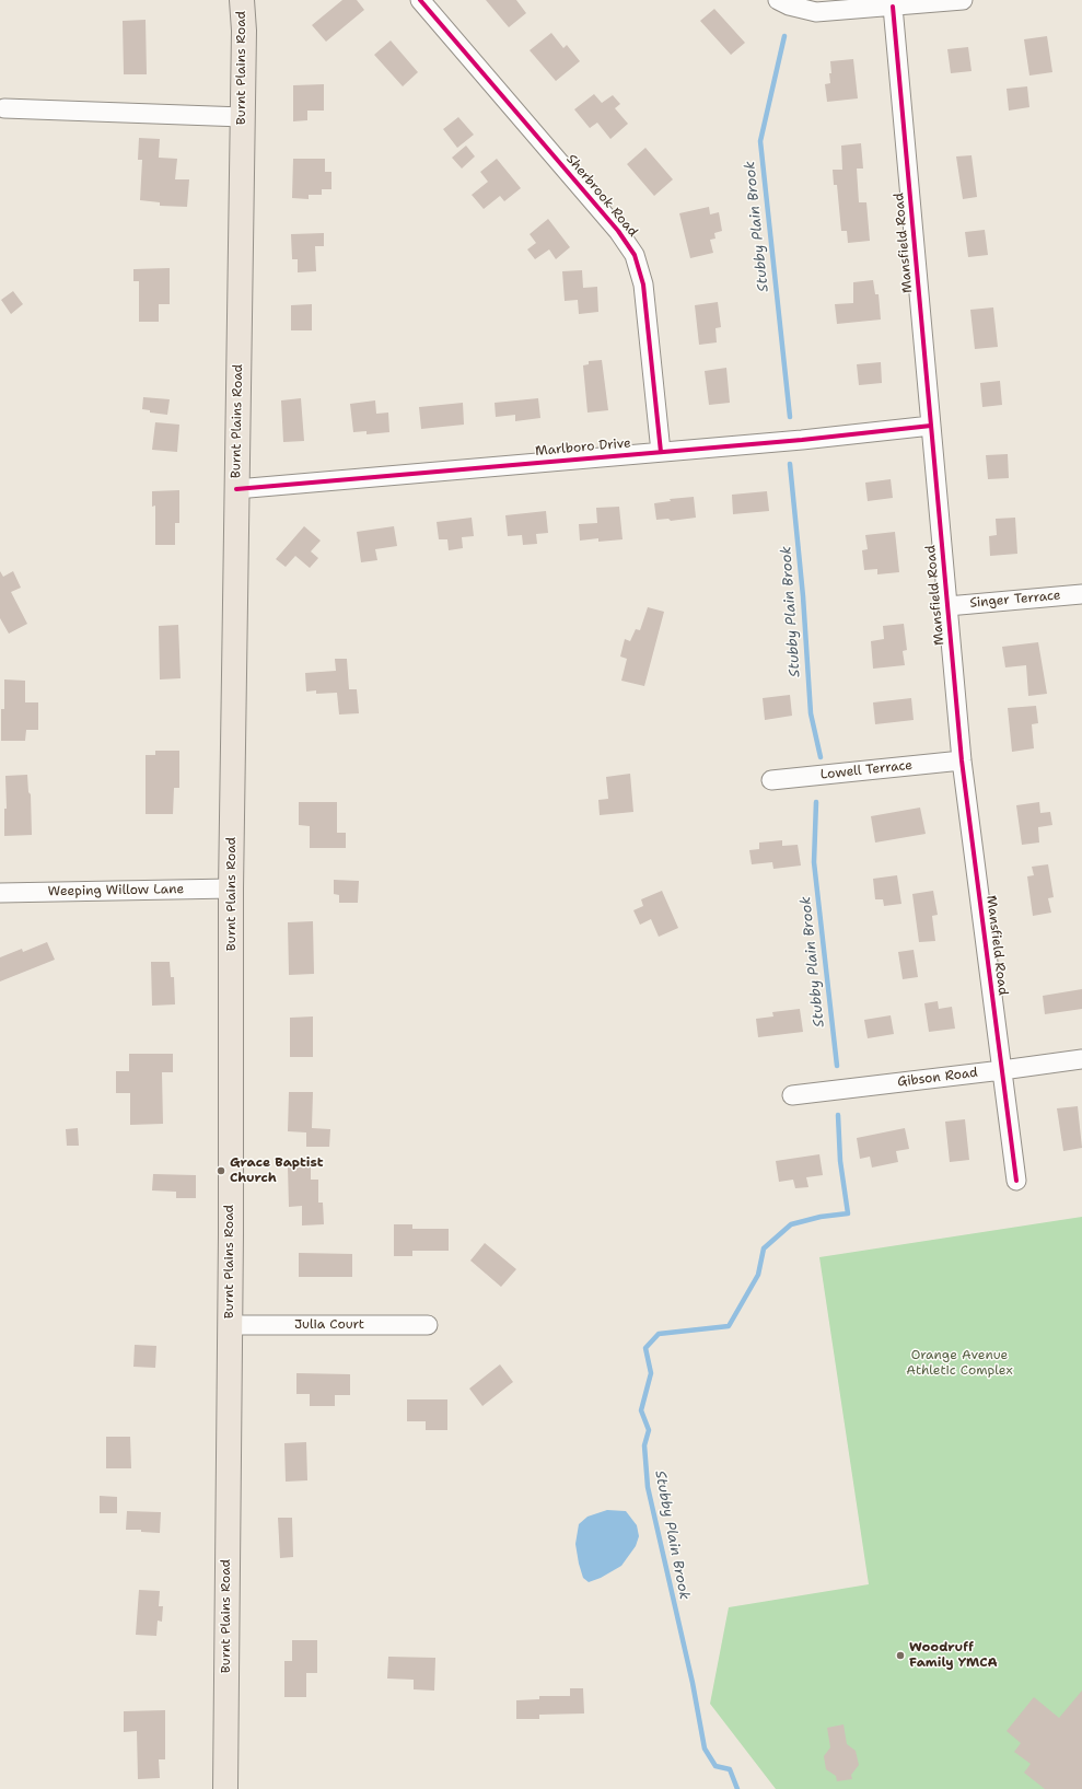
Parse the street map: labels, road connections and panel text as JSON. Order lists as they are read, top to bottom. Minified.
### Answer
{"streets":{"main road":["Burnt Plains Road"],"street":["Sherbrook Road","Mansfield Road","Marlboro Drive","Singer Terrace","Lowell Terrace","Weeping Willow Lane","Gibson Road","Julia Court"]},"crossings":[["Burnt Plains Road","Marlboro Drive"],["Burnt Plains Road","Weeping Willow Lane"],["Burnt Plains Road","Julia Court"],["Sherbrook Road","Marlboro Drive"],["Mansfield Road","Marlboro Drive"],["Mansfield Road","Singer Terrace"],["Mansfield Road","Lowell Terrace"],["Mansfield Road","Gibson Road"]],"water":["Stubby Plain Brook"],"parks":["Orange Avenue Athletic Complex"],"places":["Grace Baptist Church","Woodruff Family YMCA"]}
